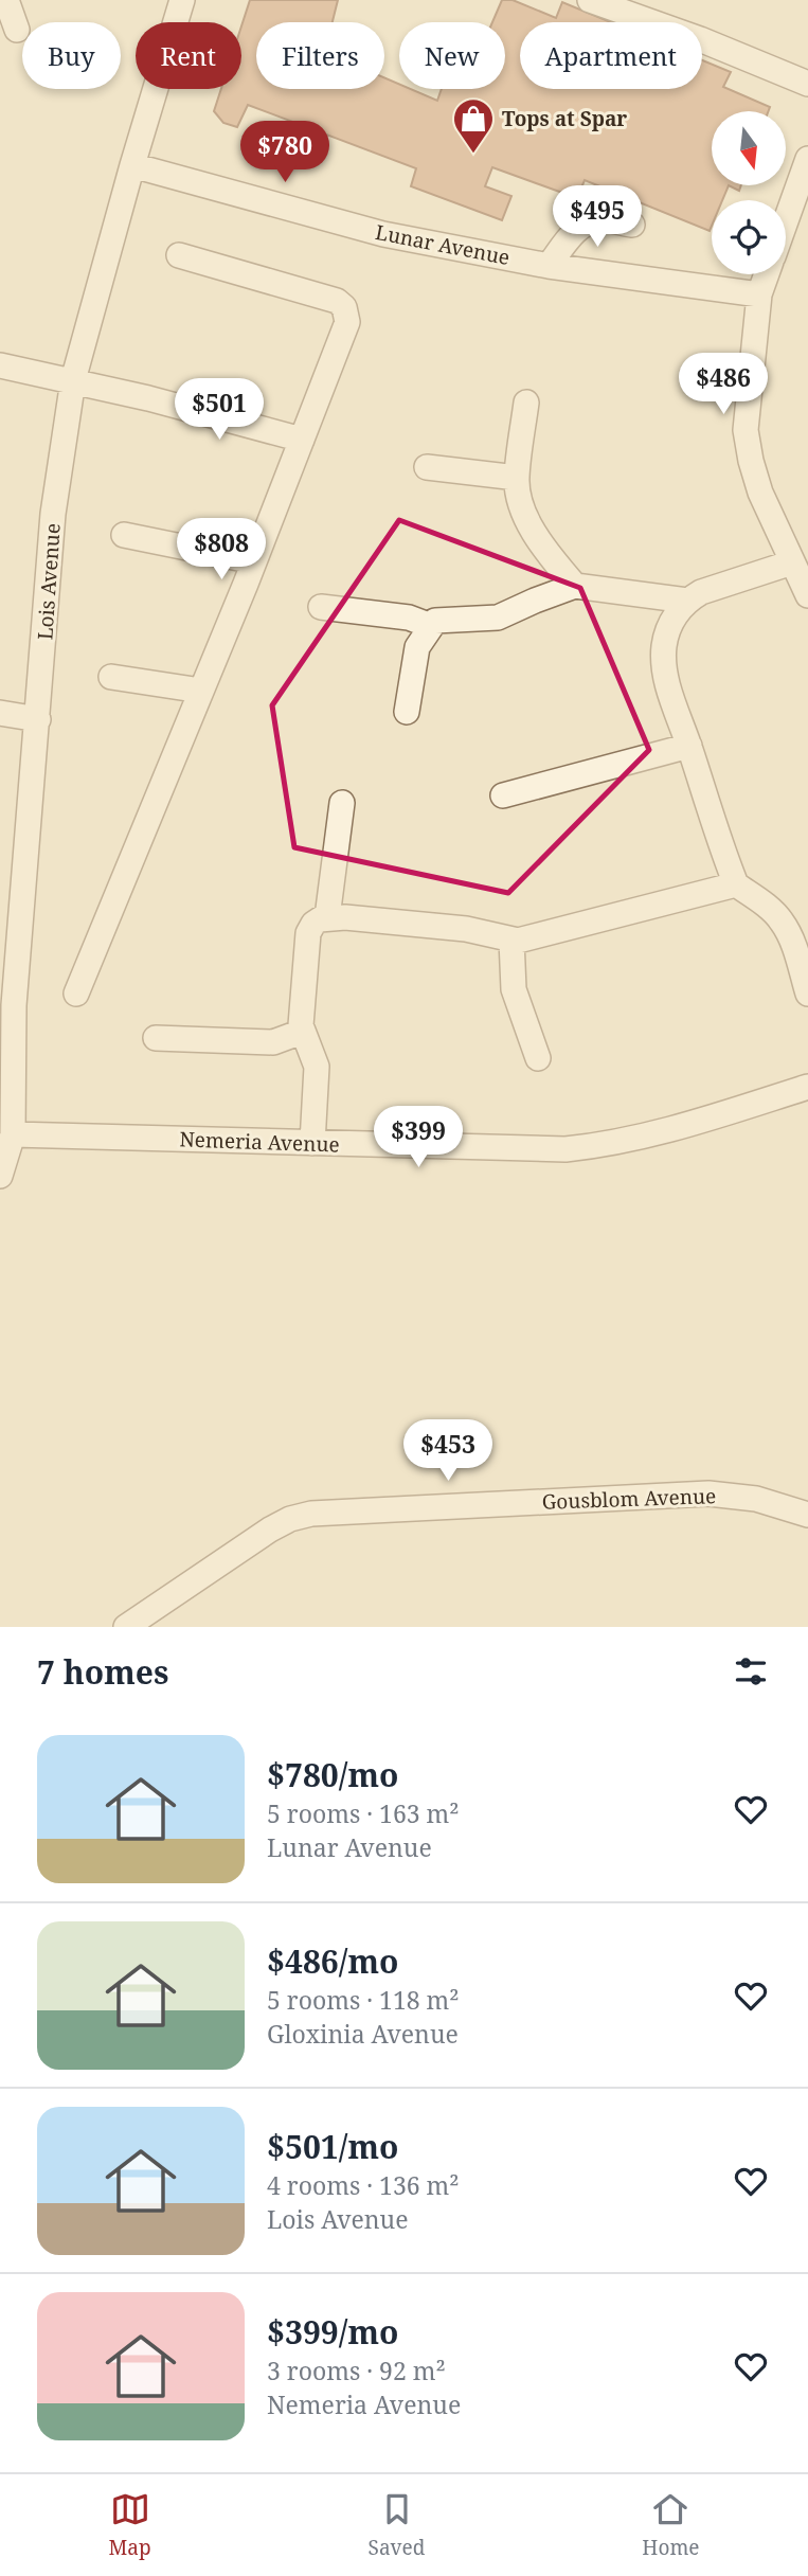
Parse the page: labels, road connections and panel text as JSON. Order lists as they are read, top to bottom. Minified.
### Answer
{"streets":{"street":["Lunar Avenue","Lois Avenue","Nemeria Avenue","Gousblom Avenue"]},"crossings":[["Lunar Avenue","Lois Avenue"],["Lois Avenue","Nemeria Avenue"]],"places":{"shop":["Tops at Spar"]},"north":"bottom","page":{"chip":["Buy","Rent","Filters","New","Apartment"],"price":["$780","$495","$486","$501","$808","$399","$453"],"heading":"7 homes","list":[{"name":"$780/mo","note":"5 rooms · 163 m² · Lunar Avenue"},{"name":"$486/mo","note":"5 rooms · 118 m² · Gloxinia Avenue"},{"name":"$501/mo","note":"4 rooms · 136 m² · Lois Avenue"},{"name":"$399/mo","note":"3 rooms · 92 m² · Nemeria Avenue"}],"tabs":["Map","Saved","Home"]}}
